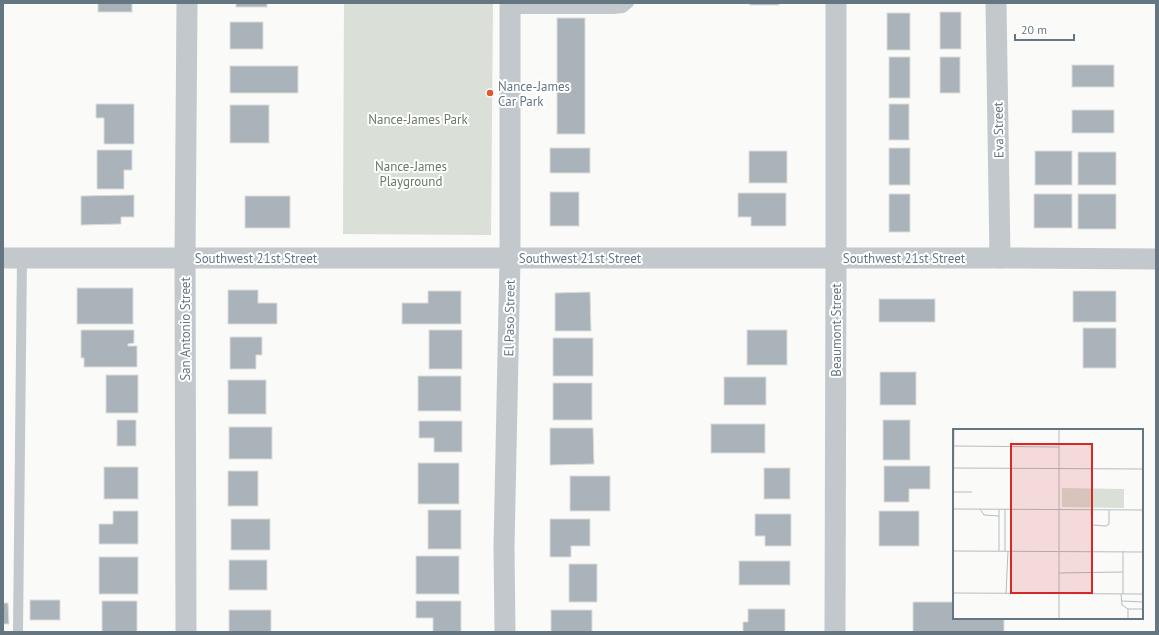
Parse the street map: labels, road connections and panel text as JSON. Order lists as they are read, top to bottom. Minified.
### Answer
{"streets":{"street":["Eva Street","Southwest 21st Street","El Paso Street","San Antonio Street","Beaumont Street"]},"crossings":[["Eva Street","Southwest 21st Street"],["Southwest 21st Street","El Paso Street"],["Southwest 21st Street","San Antonio Street"],["Southwest 21st Street","Beaumont Street"]],"parks":["Nance-James Park","Nance-James Playground"],"places":["Nance-James Car Park"],"scale_bar":"20 m"}
